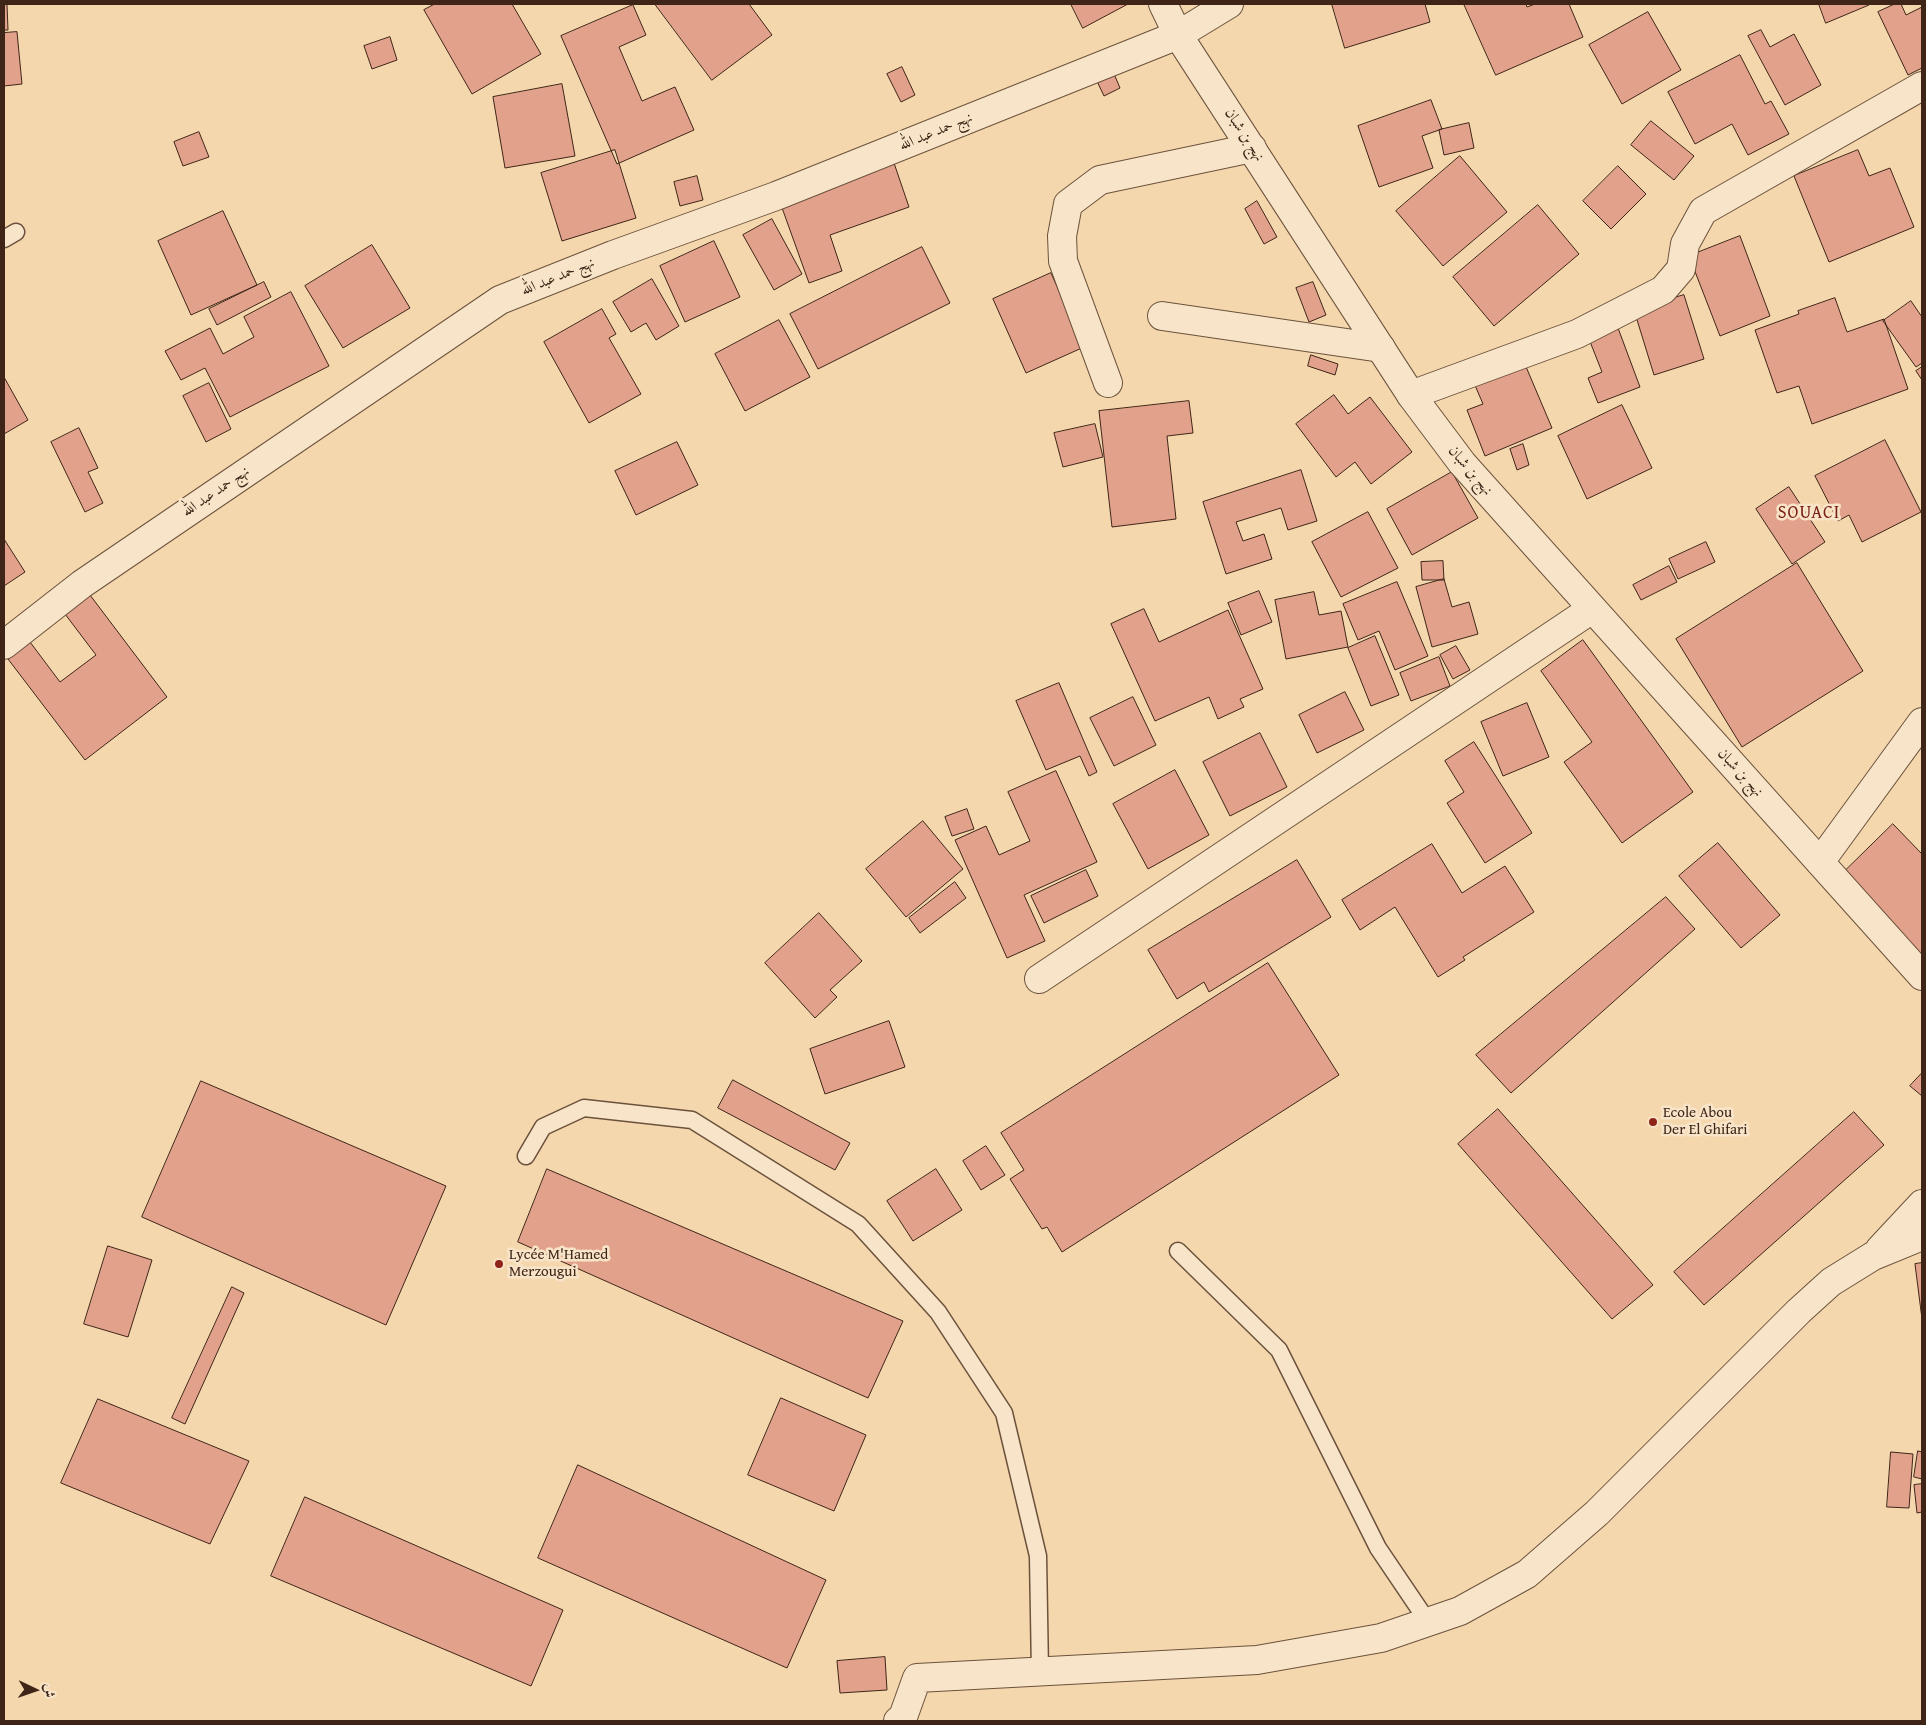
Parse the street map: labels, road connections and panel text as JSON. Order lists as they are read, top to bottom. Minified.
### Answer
{"streets":{"street":["نهج حمد عبد الله","نهج بن شبان"]},"crossings":[["نهج حمد عبد الله","نهج بن شبان"]],"districts":["SOUACI"],"places":["Ecole Abou Der El Ghifari","Lycée M'Hamed Merzougui"],"north":"right"}
